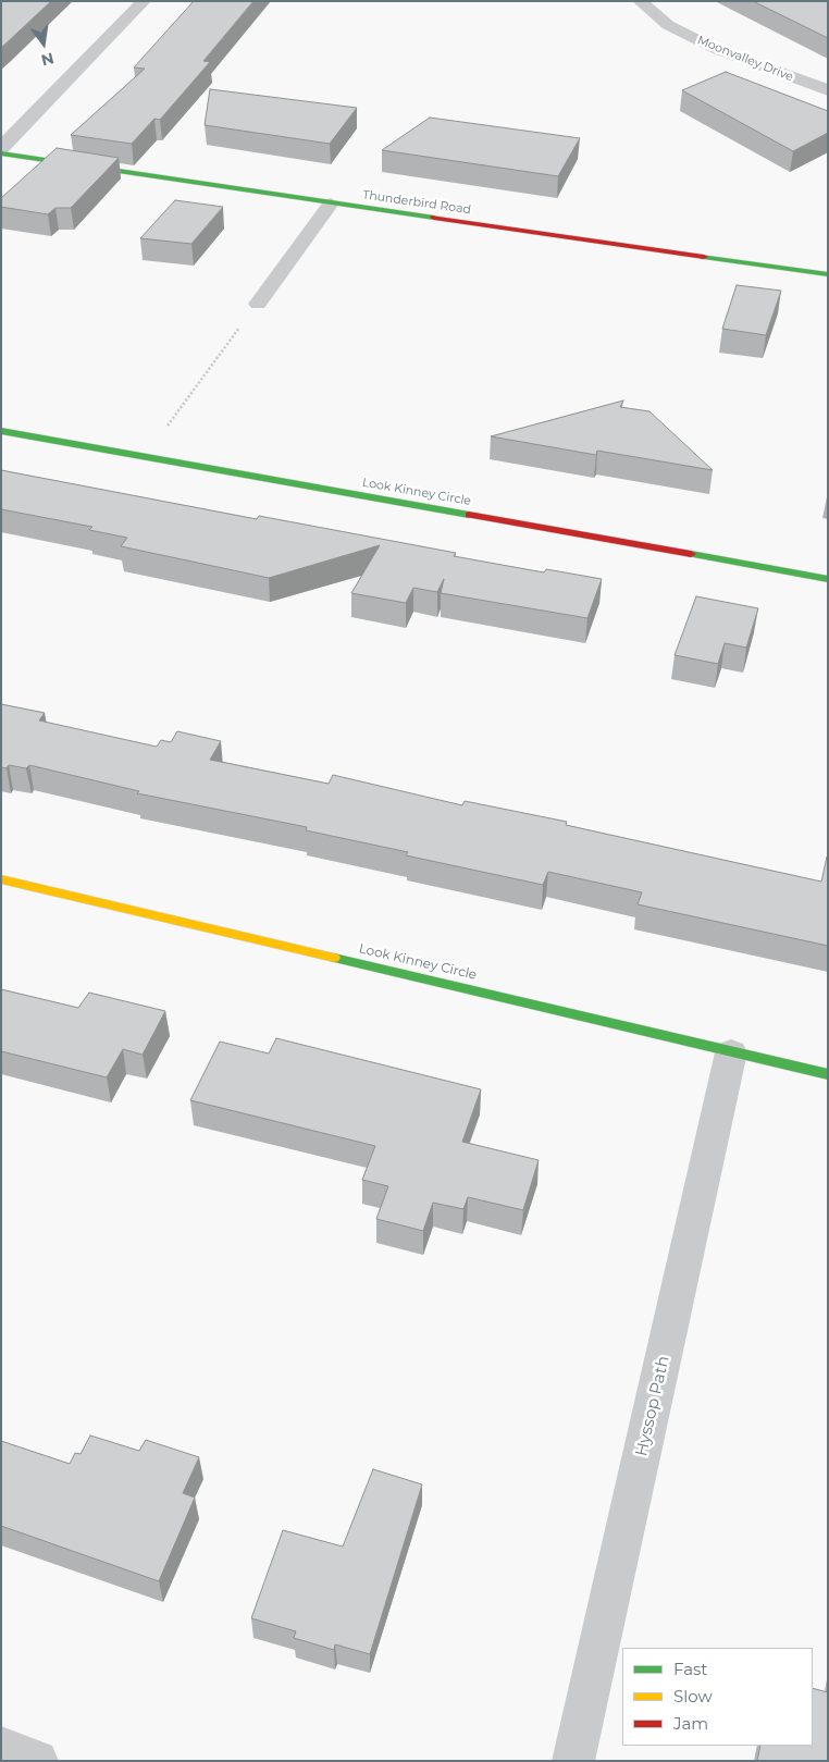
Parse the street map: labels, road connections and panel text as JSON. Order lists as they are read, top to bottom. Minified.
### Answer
{"streets":{"street":["Moonvalley Drive","Thunderbird Road","Look Kinney Circle","Hyssop Path"]},"crossings":[["Look Kinney Circle","Hyssop Path"]],"legend":["Fast","Slow","Jam"],"north":"bottom"}
